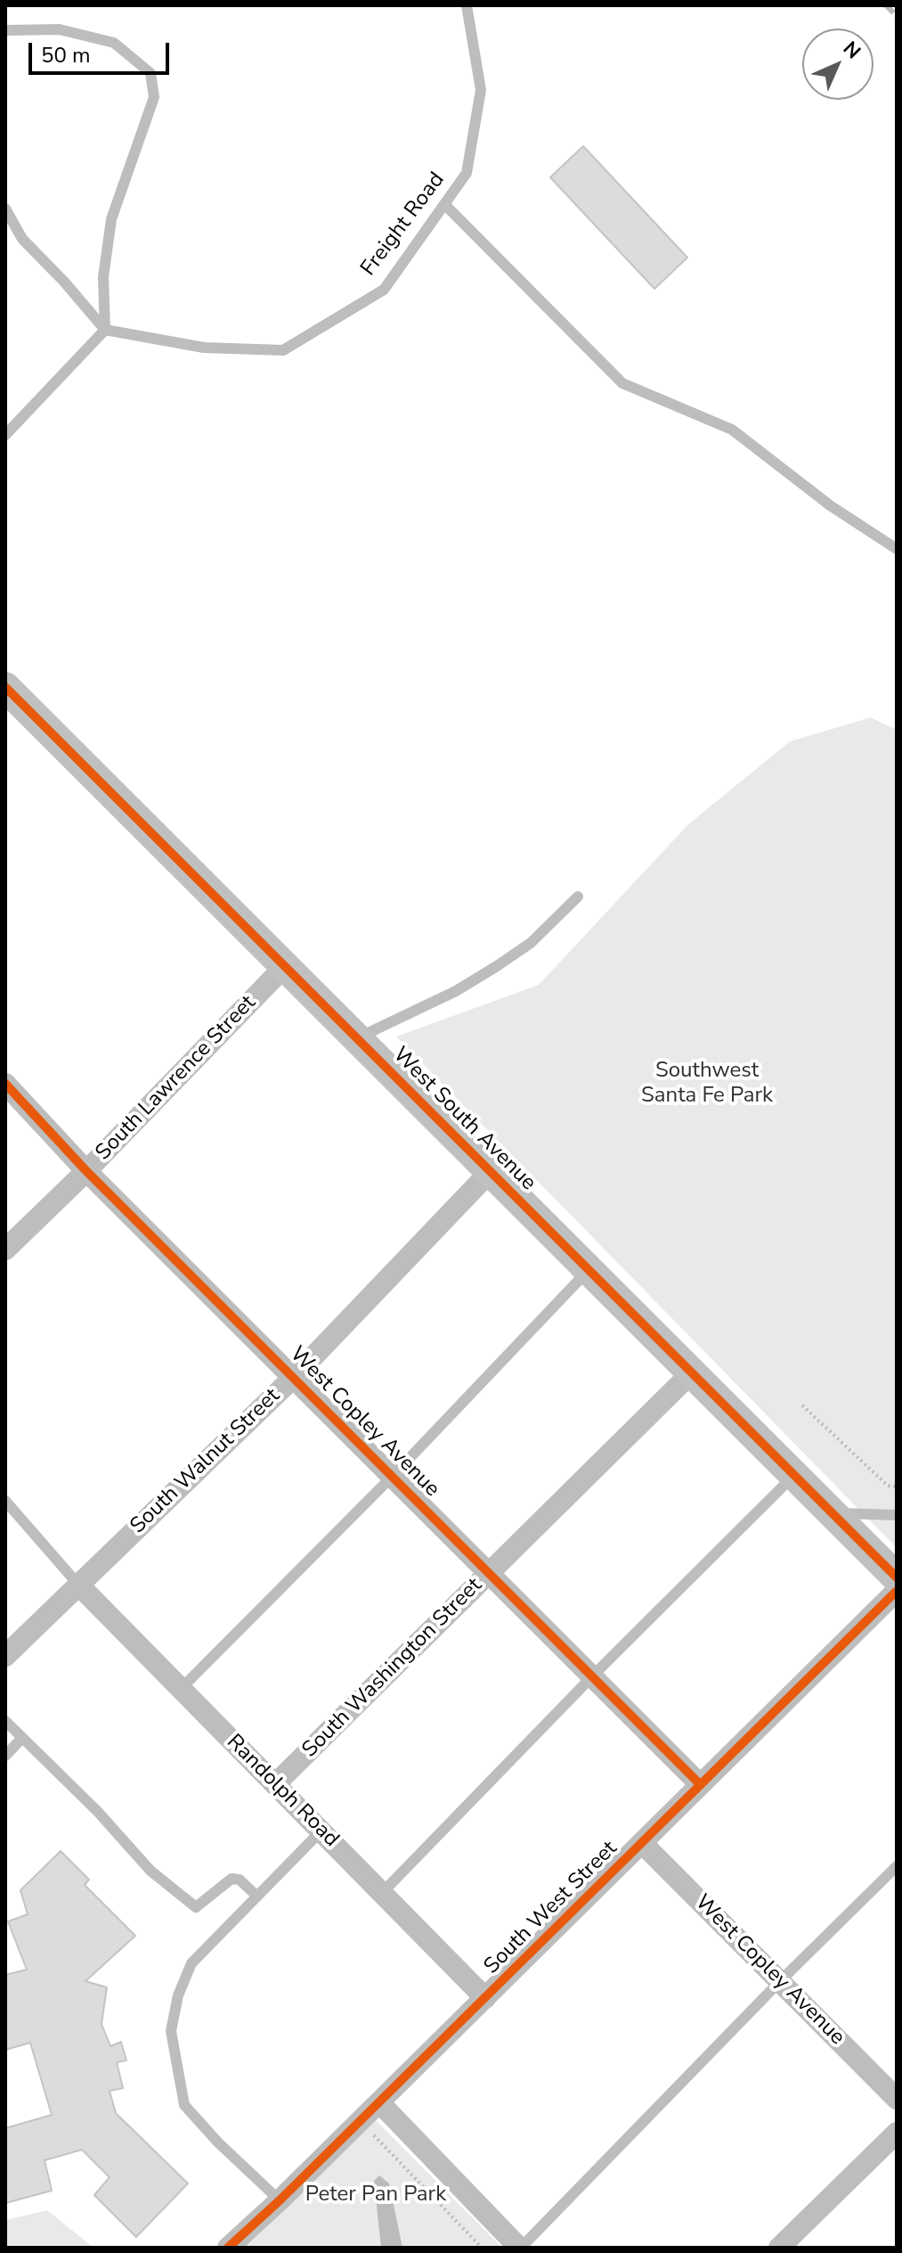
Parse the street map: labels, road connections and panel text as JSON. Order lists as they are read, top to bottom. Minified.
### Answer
{"streets":{"main road":["West South Avenue"],"street":["South Lawrence Street","West Copley Avenue","South Walnut Street","South Washington Street","Randolph Road","South West Street"],"lane":["Freight Road"]},"crossings":[["South Lawrence Street","West South Avenue"],["South Lawrence Street","West Copley Avenue"],["West South Avenue","South Walnut Street"],["West South Avenue","South Washington Street"],["West Copley Avenue","South Walnut Street"],["West Copley Avenue","South Washington Street"],["West Copley Avenue","South West Street"],["South Walnut Street","Randolph Road"],["South Washington Street","Randolph Road"],["Randolph Road","South West Street"]],"parks":["Southwest Santa Fe Park","Peter Pan Park"],"scale_bar":"50 m","north":"top right"}
